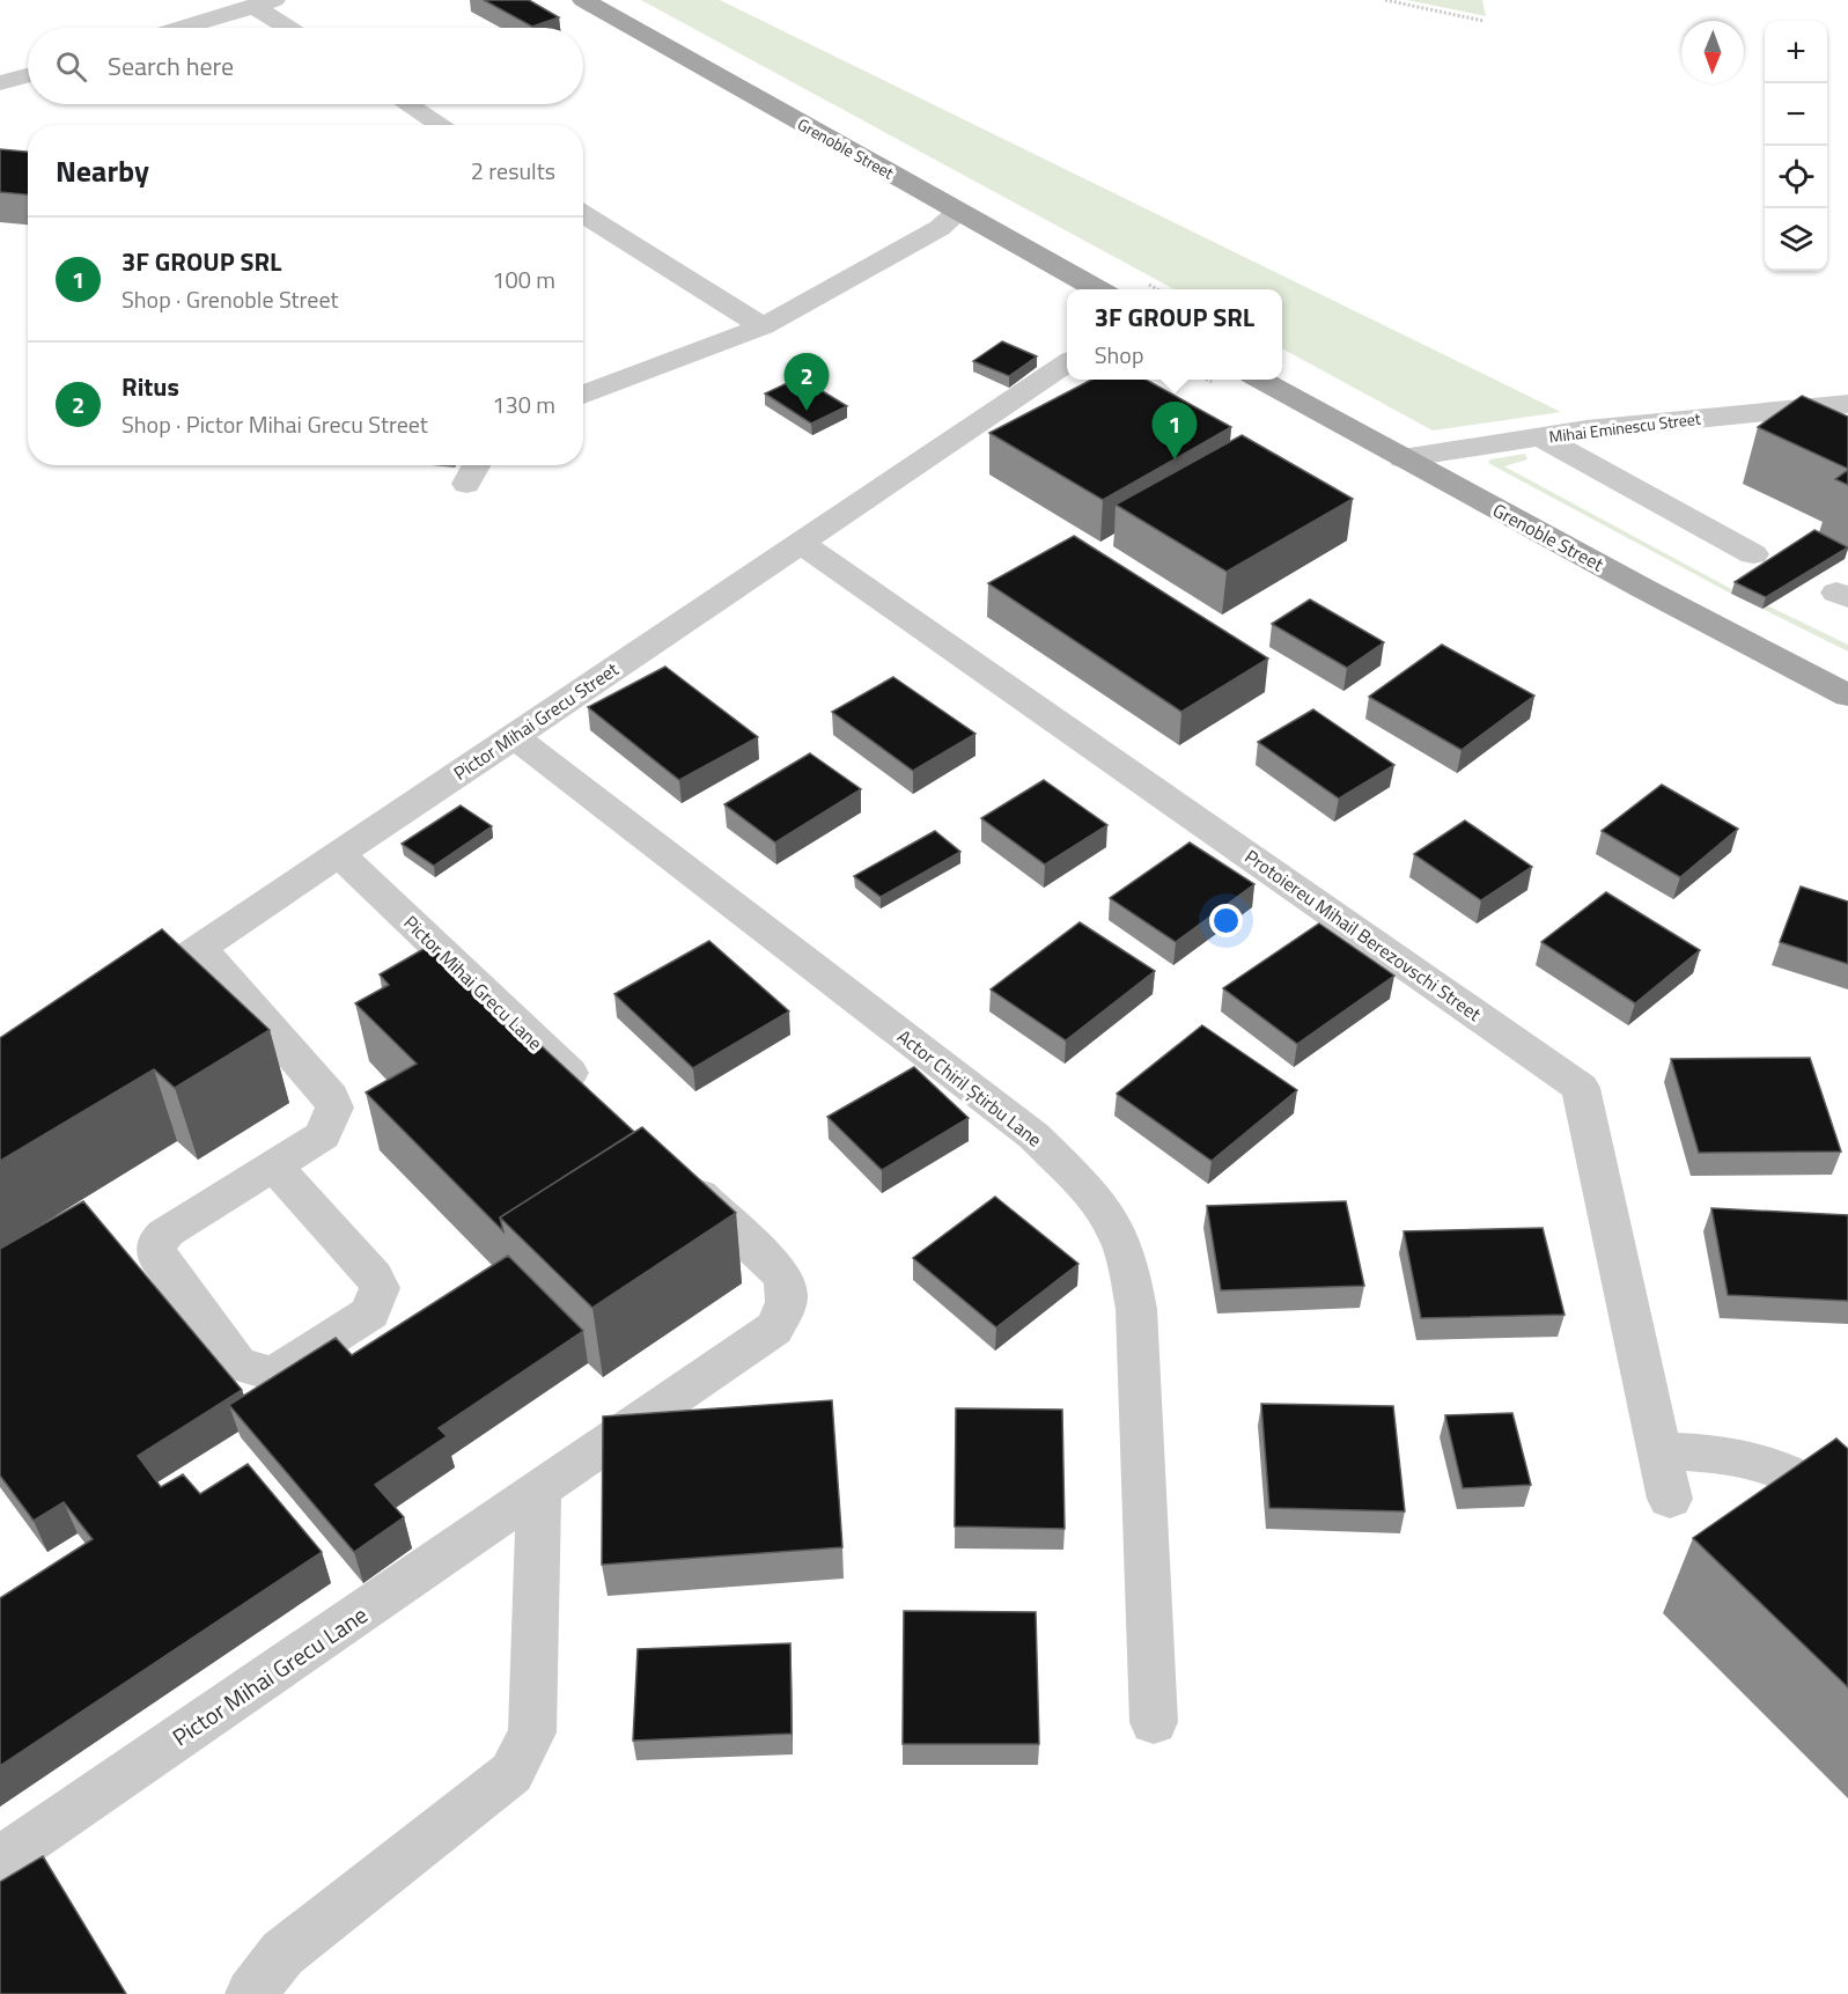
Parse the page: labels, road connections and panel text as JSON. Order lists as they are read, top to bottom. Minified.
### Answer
{"streets":{"main road":["Grenoble Street"],"street":["Mihai Eminescu Street","Pictor Mihai Grecu Street","Protoiereu Mihail Berezovschi Street","Pictor Mihai Grecu Lane","Actor Chiril Știrbu Lane"]},"crossings":[["Grenoble Street","Mihai Eminescu Street"],["Pictor Mihai Grecu Street","Protoiereu Mihail Berezovschi Street"],["Pictor Mihai Grecu Street","Pictor Mihai Grecu Lane"],["Pictor Mihai Grecu Street","Actor Chiril Știrbu Lane"]],"north":"bottom","page":{"map_buttons":["+","−"],"search":"Search here","heading":["Nearby","2 results"],"list":[{"mark":"1","name":"3F GROUP SRL","note":"Shop · Grenoble Street","value":"100 m"},{"mark":"2","name":"Ritus","note":"Shop · Pictor Mihai Grecu Street","value":"130 m"}],"popup":["3F GROUP SRL","Shop"],"pins":["2","1"]}}
